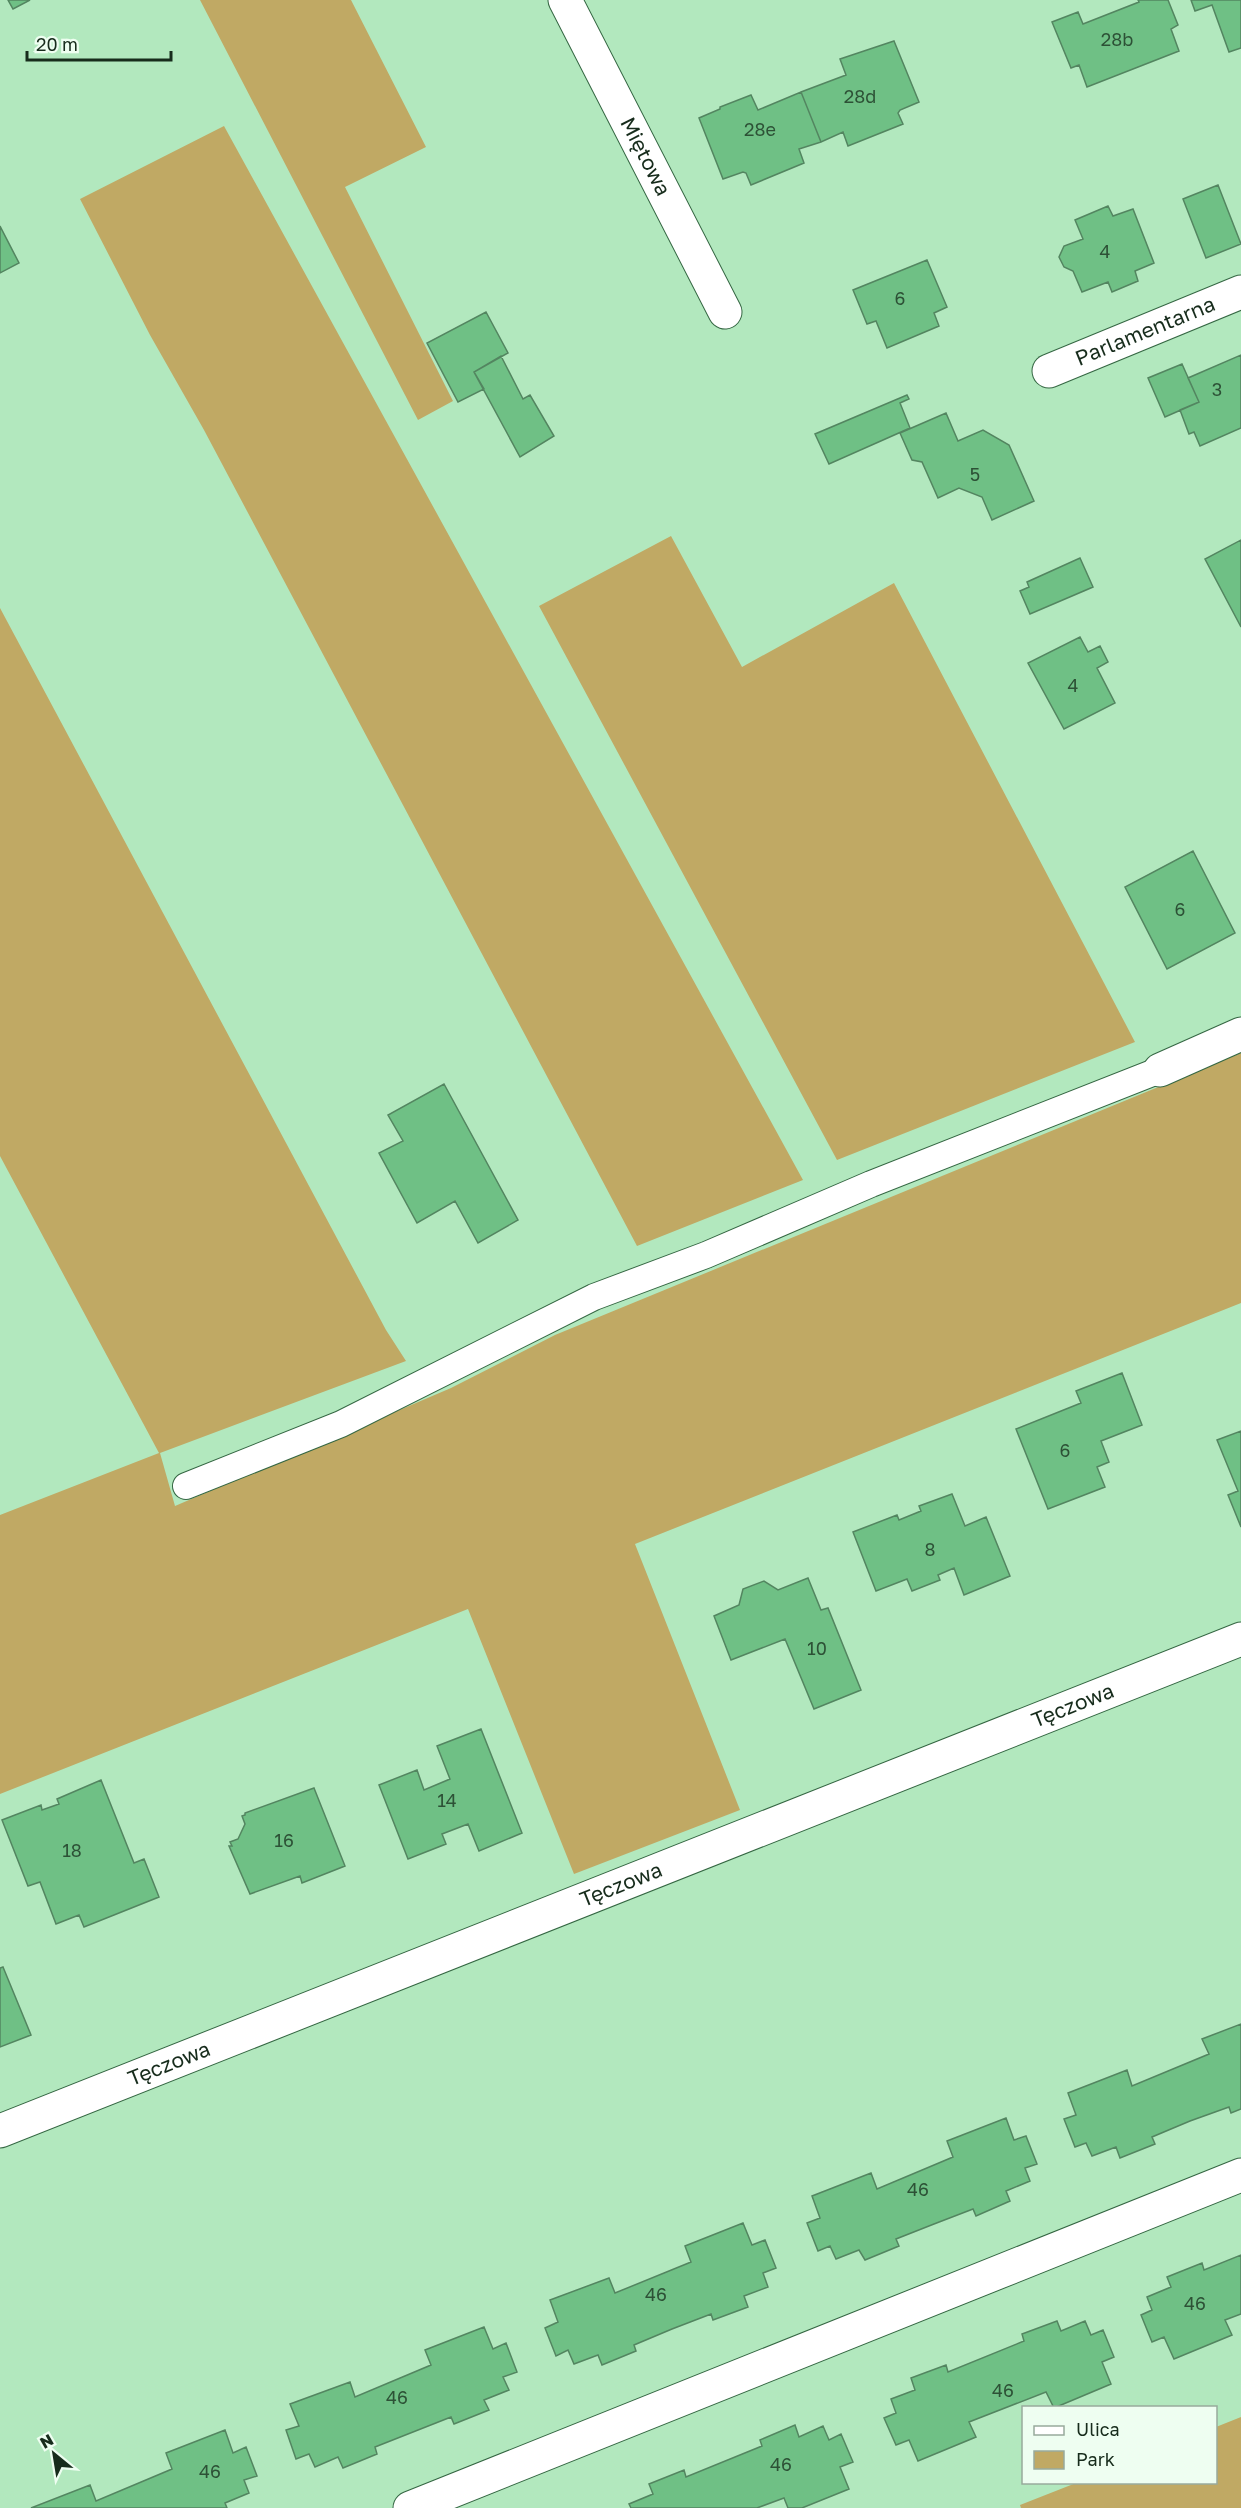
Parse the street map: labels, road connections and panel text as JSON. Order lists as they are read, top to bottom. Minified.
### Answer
{"streets":{"street":["Miętowa","Parlamentarna","Tęczowa"]},"house_numbers":["28b","28d","28e","4","6","3","5","4","6","6","8","10","14","16","18","46","46","46","46","46","46","46"],"legend":["Ulica","Park"],"scale_bar":"20 m","north":"top left"}
